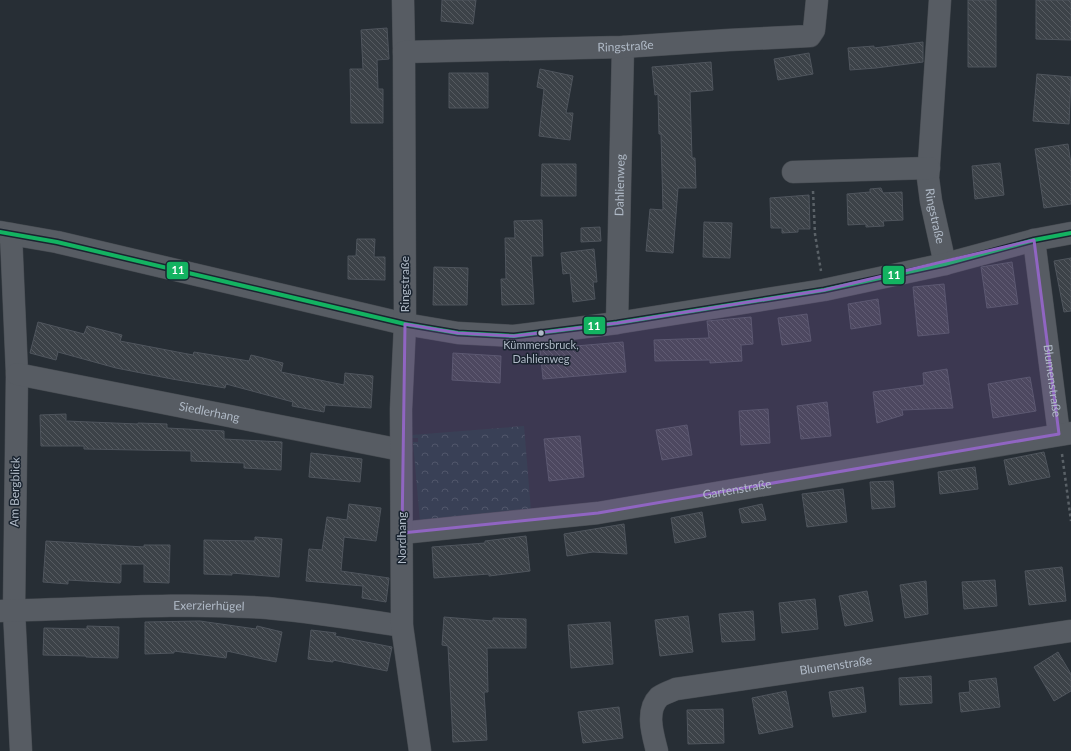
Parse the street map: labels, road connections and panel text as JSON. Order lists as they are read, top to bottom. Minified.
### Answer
{"streets":{"street":["Ringstraße","Dahlienweg","Blumenstraße","Siedlerhang","Gartenstraße","Am Bergblick","Nordhang","Exerzierhügel"]},"crossings":[["Ringstraße","Dahlienweg"],["Ringstraße","Nordhang"],["Blumenstraße","Gartenstraße"],["Siedlerhang","Am Bergblick"],["Siedlerhang","Nordhang"],["Gartenstraße","Nordhang"],["Am Bergblick","Exerzierhügel"],["Nordhang","Exerzierhügel"]],"places":["Kümmersbruck, Dahlienweg"],"lines":["transit line 11"]}
